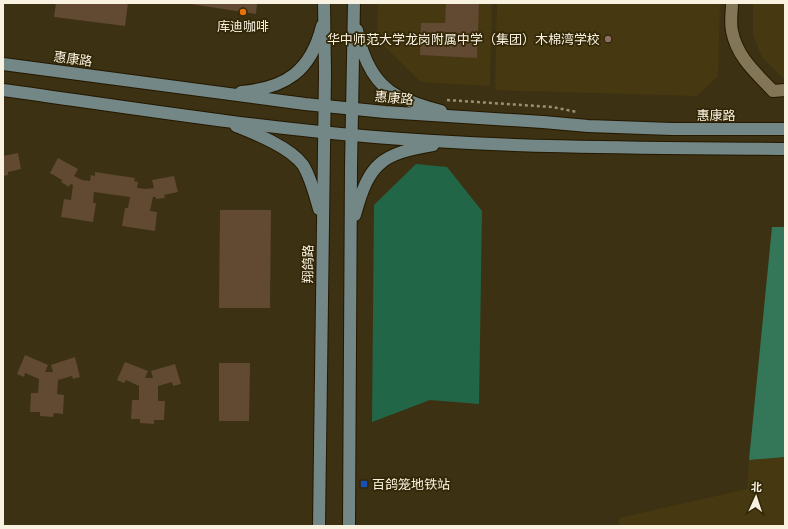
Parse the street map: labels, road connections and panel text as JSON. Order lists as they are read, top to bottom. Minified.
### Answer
{"streets":{"street":["惠康路","翔鸽路"]},"crossings":[["惠康路","翔鸽路"]],"places":{"other":["库迪咖啡","华中师范大学龙岗附属中学（集团）木棉湾学校"],"transit":["百鸽笼地铁站"]},"north":"top"}
